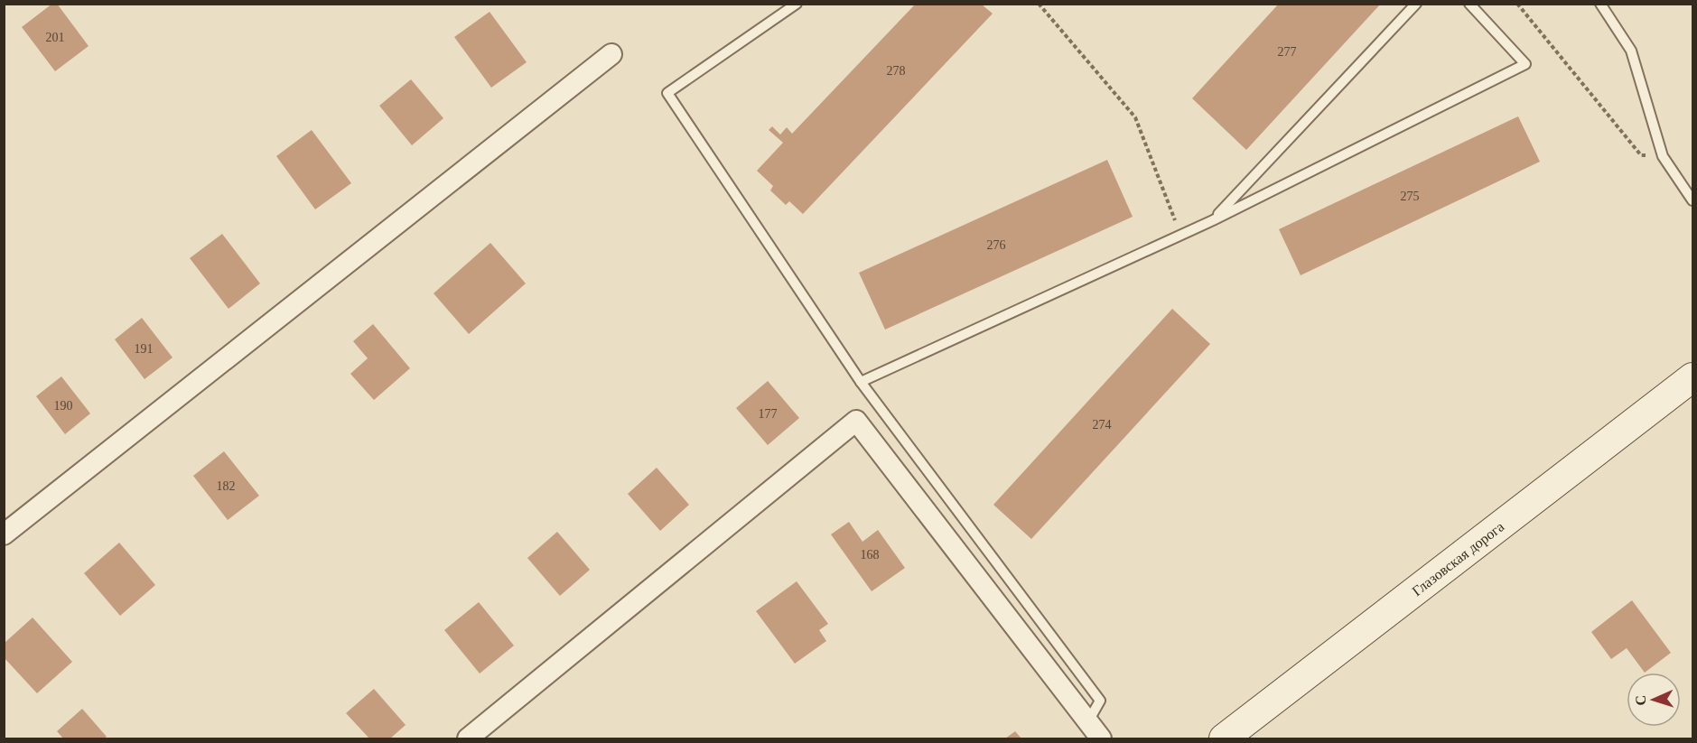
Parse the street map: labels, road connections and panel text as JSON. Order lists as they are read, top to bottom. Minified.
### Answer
{"streets":{"street":["Глазовская дорога"]},"house_numbers":["201","277","278","275","276","191","190","177","274","182","168"],"north":"left"}
